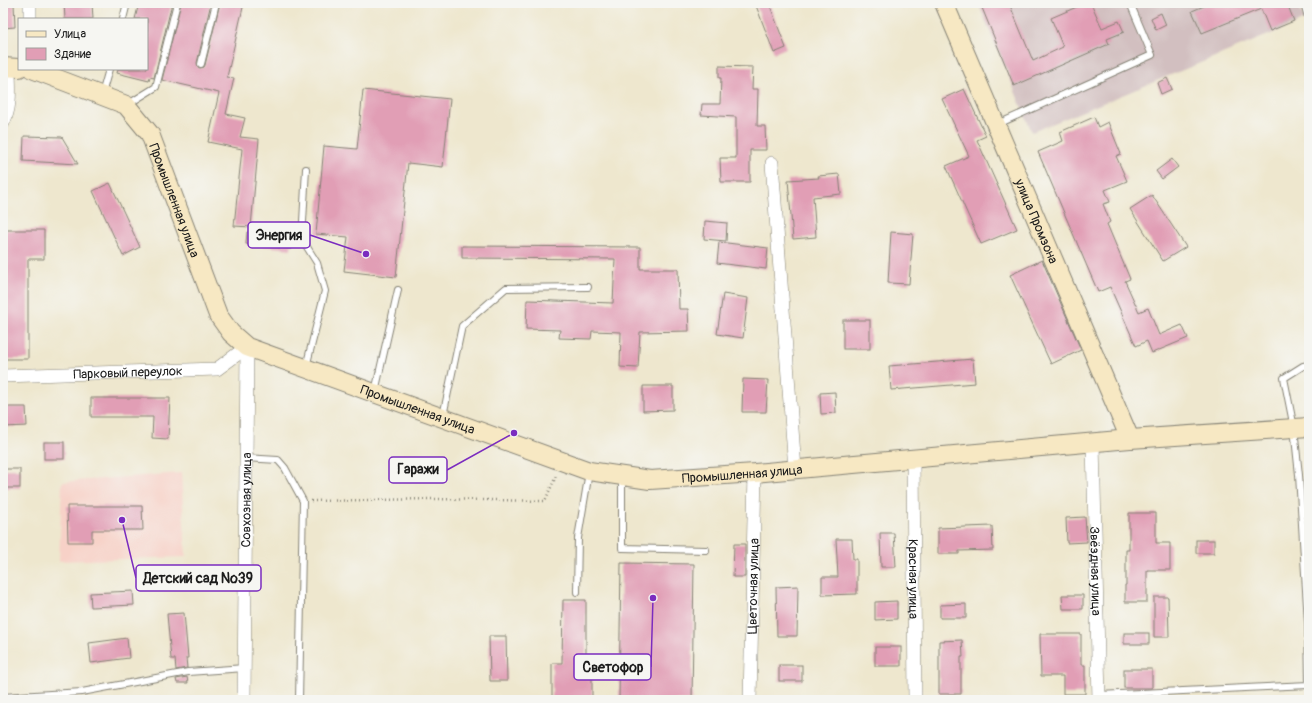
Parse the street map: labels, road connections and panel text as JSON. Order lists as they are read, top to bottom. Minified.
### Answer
{"streets":{"main road":["Промышленная улица","улица Промзона"],"street":["Парковый переулок","Совхозная улица","Звёздная улица","Красная улица","Цветочная улица"]},"crossings":[["Промышленная улица","улица Промзона"],["Промышленная улица","Парковый переулок"],["Промышленная улица","Совхозная улица"],["Промышленная улица","Звёздная улица"],["Промышленная улица","Красная улица"],["Промышленная улица","Цветочная улица"],["Парковый переулок","Совхозная улица"]],"places":["Энергия","Гаражи","Детский сад №39","Светофор"],"legend":["Улица","Здание"]}
